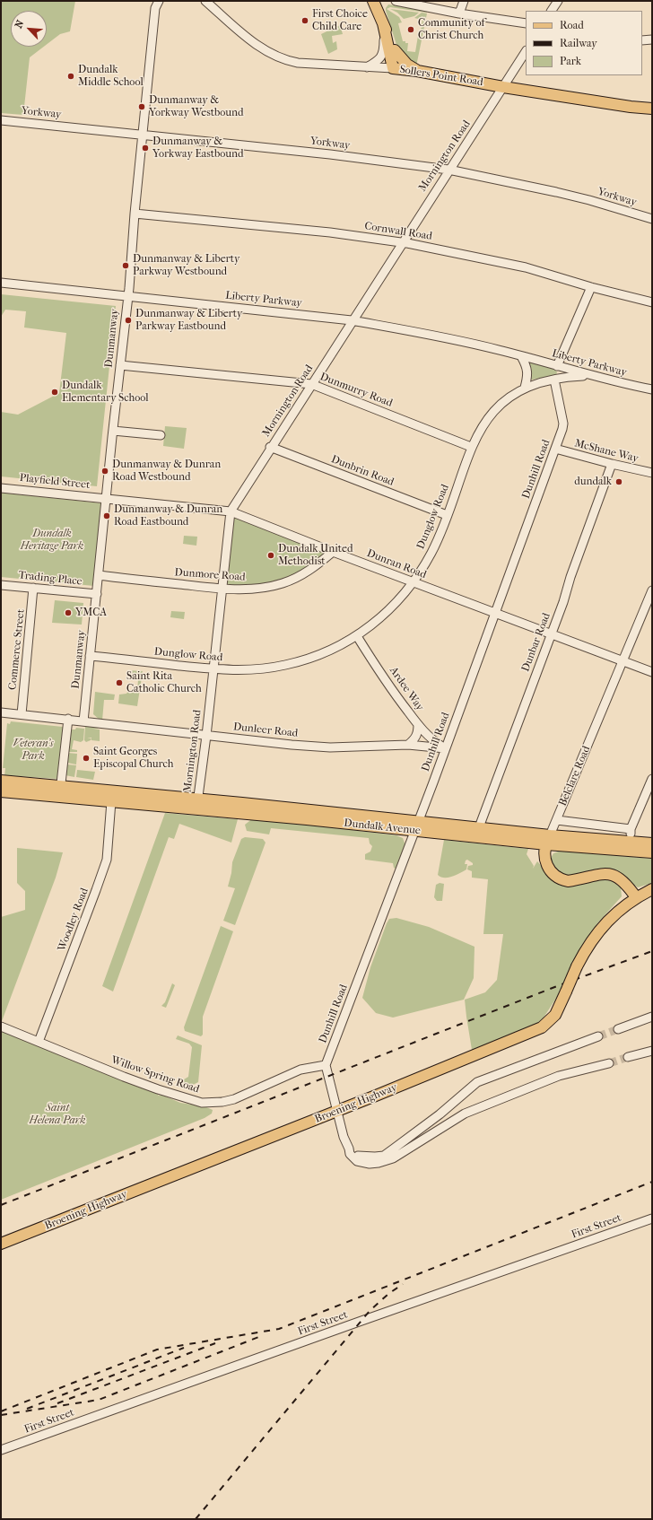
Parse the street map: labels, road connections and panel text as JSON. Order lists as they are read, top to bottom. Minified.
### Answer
{"streets":{"main road":["Sollers Point Road","Belclare Road","Dundalk Avenue","Broening Highway"],"street":["Yorkway","Mornington Road","Cornwall Road","Liberty Parkway","Dunmanway","Dunmurry Road","McShane Way","Dunhill Road","Dunbrin Road","Playfield Street","Dunglow Road","Dunran Road","Dunmore Road","Trading Place","Dunbar Road","Commerce Street","Ardee Way","Dunleer Road","Woodley Road","Willow Spring Road","First Street"]},"crossings":[["Sollers Point Road","Mornington Road"],["Yorkway","Mornington Road"],["Yorkway","Dunmanway"],["Mornington Road","Cornwall Road"],["Mornington Road","Liberty Parkway"],["Mornington Road","Dunmurry Road"],["Mornington Road","Dunbrin Road"],["Mornington Road","Dunglow Road"],["Mornington Road","Dunran Road"],["Mornington Road","Dunmore Road"],["Mornington Road","Dunleer Road"],["Mornington Road","Dundalk Avenue"],["Cornwall Road","Dunmanway"],["Liberty Parkway","Dunmanway"],["Liberty Parkway","Dunglow Road"],["Dunmanway","Dunmurry Road"],["Dunmanway","Playfield Street"],["Dunmanway","Dunglow Road"],["Dunmanway","Dunran Road"],["Dunmanway","Dunmore Road"],["Dunmanway","Trading Place"],["Dunmanway","Dunleer Road"],["Dunmurry Road","Dunglow Road"],["McShane Way","Dunhill Road"],["McShane Way","Dunbar Road"],["Dunhill Road","Dunglow Road"],["Dunhill Road","Dunran Road"],["Dunhill Road","Ardee Way"],["Dunhill Road","Dunleer Road"],["Dunhill Road","Dundalk Avenue"],["Dunhill Road","Willow Spring Road"],["Dunbrin Road","Dunglow Road"],["Playfield Street","Dunran Road"],["Dunglow Road","Dunran Road"],["Dunglow Road","Ardee Way"],["Dunran Road","Dunmore Road"],["Dunran Road","Dunbar Road"],["Dunran Road","Belclare Road"],["Trading Place","Commerce Street"],["Dunbar Road","Dundalk Avenue"],["Commerce Street","Dunleer Road"],["Ardee Way","Dunleer Road"],["Belclare Road","Dundalk Avenue"],["Belclare Road","Broening Highway"],["Dundalk Avenue","Woodley Road"],["Woodley Road","Willow Spring Road"]],"parks":["Dundalk Heritage Park","Veteran's Park","Saint Helena Park"],"places":["First Choice Child Care","Community of Christ Church","Dundalk Middle School","Dunmanway & Yorkway Westbound","Dunmanway & Yorkway Eastbound","Dunmanway & Liberty Parkway Westbound","Dunmanway & Liberty Parkway Eastbound","Dundalk Elementary School","Dunmanway & Dunran Road Westbound","dundalk","Dunmanway & Dunran Road Eastbound","Dundalk United Methodist","YMCA","Saint Rita Catholic Church","Saint Georges Episcopal Church"],"legend":["Road","Railway","Park"],"north":"top left"}
